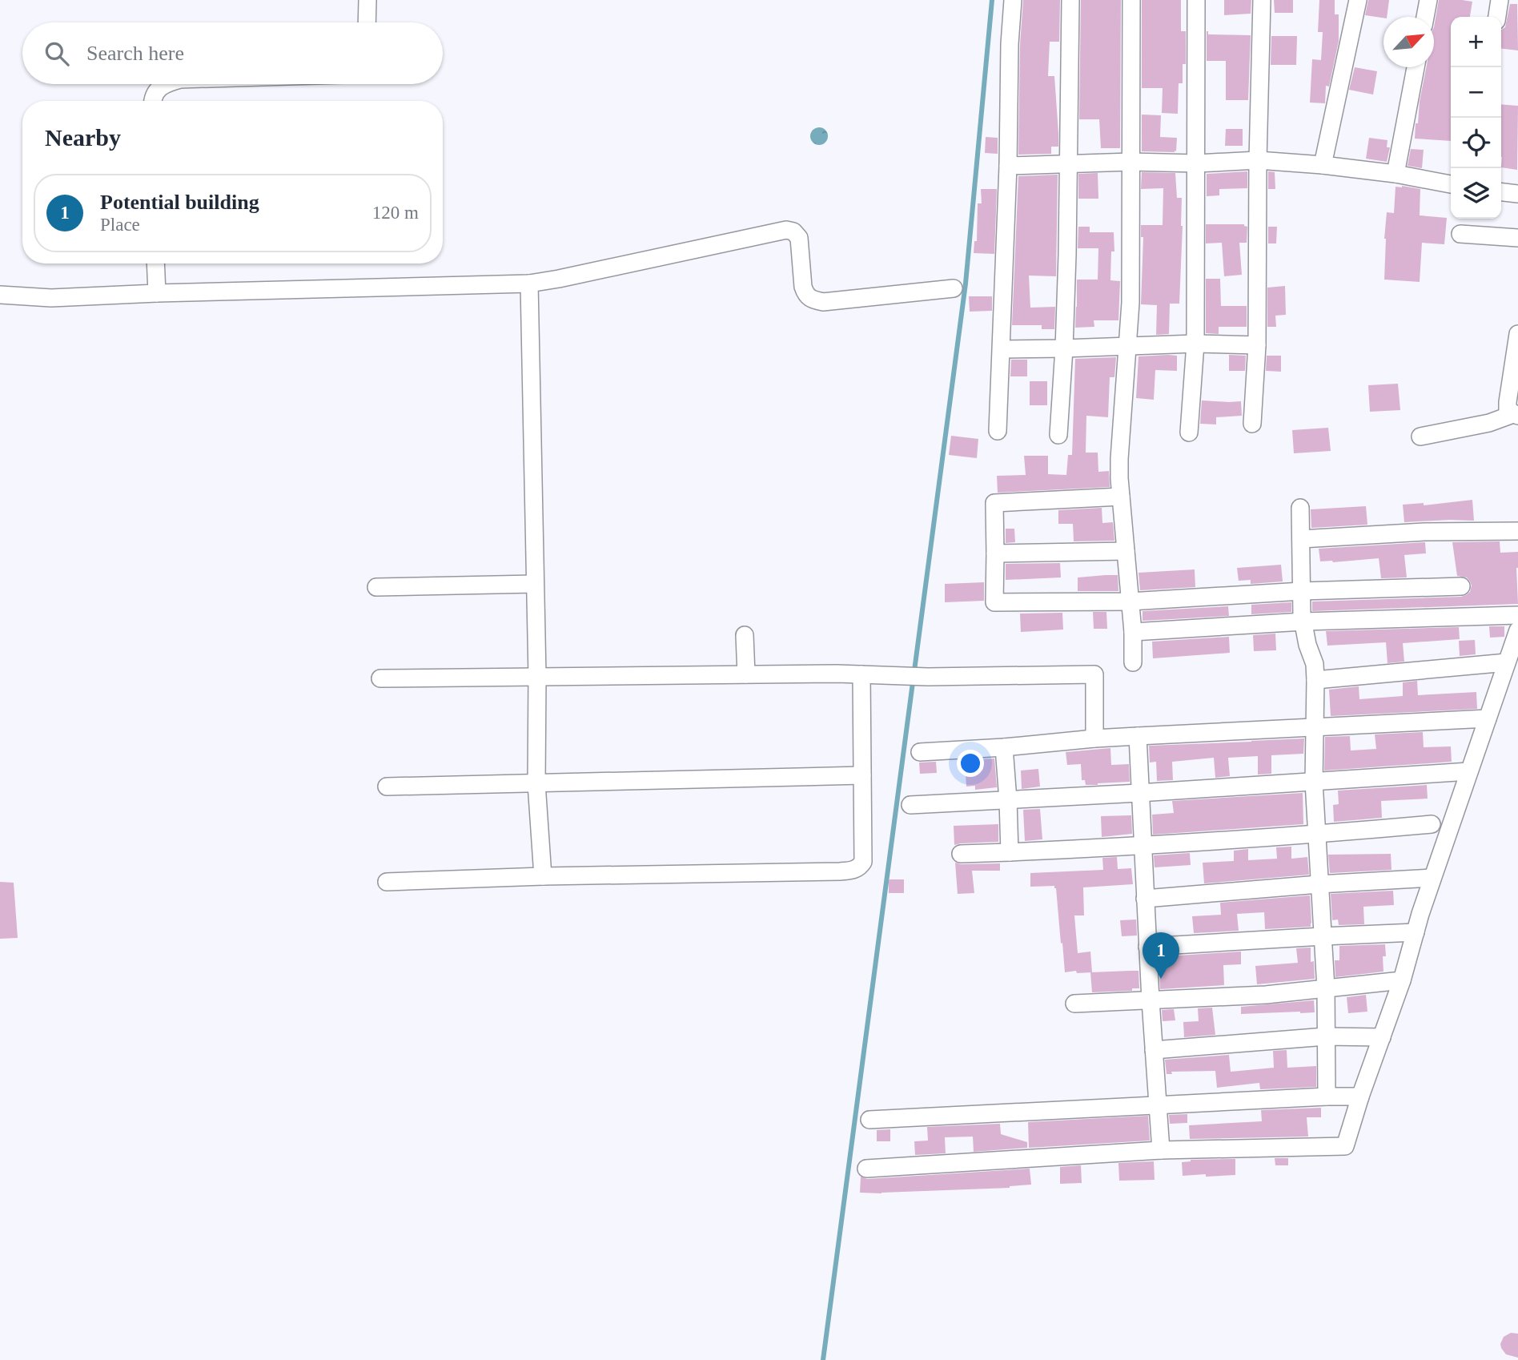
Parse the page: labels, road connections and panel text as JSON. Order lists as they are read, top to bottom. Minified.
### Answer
{"north":"top right","page":{"map_buttons":["+","−"],"search":"Search here","heading":"Nearby","list":[{"mark":"1","name":"Potential building","note":"Place","value":"120 m"}],"pins":"1"}}
